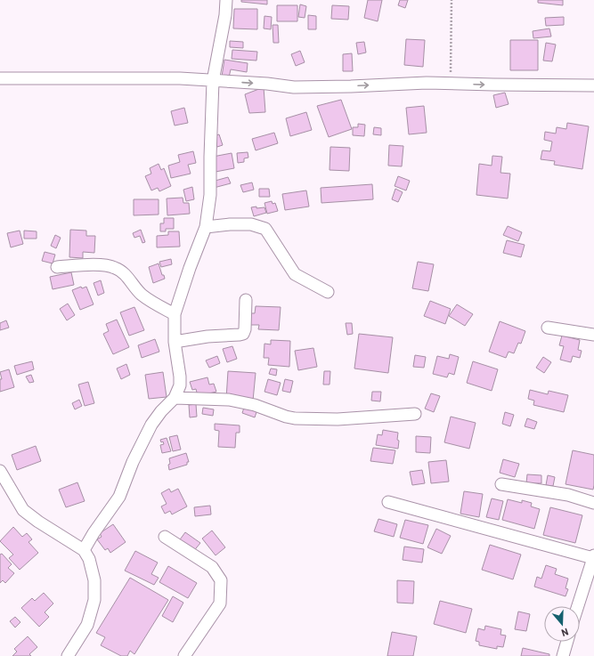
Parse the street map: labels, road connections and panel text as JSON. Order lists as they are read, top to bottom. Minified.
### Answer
{"north":"bottom"}
